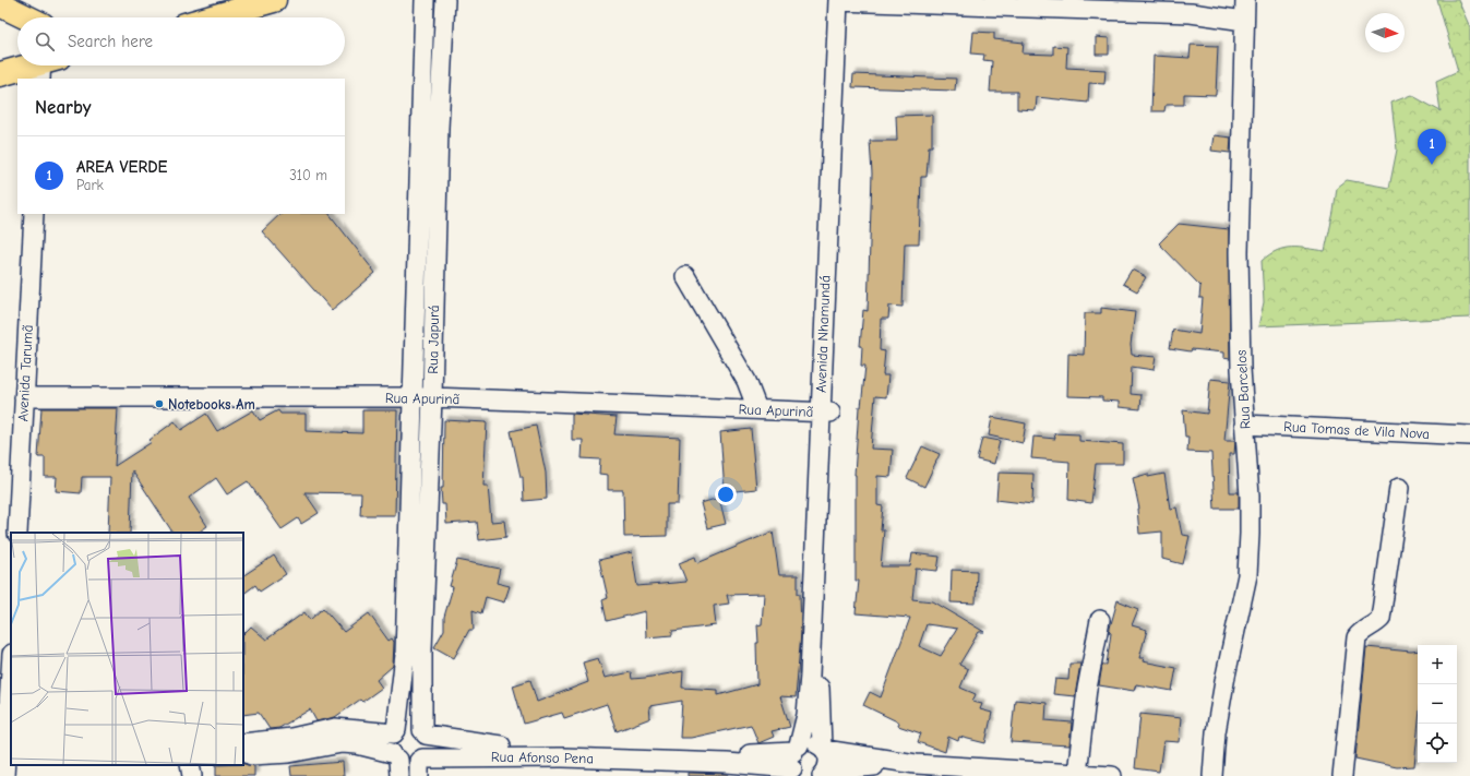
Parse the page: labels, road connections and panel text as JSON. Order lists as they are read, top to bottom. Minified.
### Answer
{"streets":{"street":["Avenida Nhamundá","Rua Japurá","Avenida Tarumã","Rua Barcelos","Rua Apurinã","Rua Tomas de Vila Nova","Rua Afonso Pena"]},"crossings":[["Avenida Nhamundá","Rua Apurinã"],["Avenida Nhamundá","Rua Afonso Pena"],["Rua Japurá","Rua Apurinã"],["Rua Japurá","Rua Afonso Pena"],["Avenida Tarumã","Rua Apurinã"],["Rua Barcelos","Rua Tomas de Vila Nova"]],"places":["Notebooks Am"],"north":"right","page":{"search":"Search here","heading":"Nearby","pins":"1","list":[{"mark":"1","name":"AREA VERDE","note":"Park","value":"310 m"}],"map_buttons":["+","−"]}}
